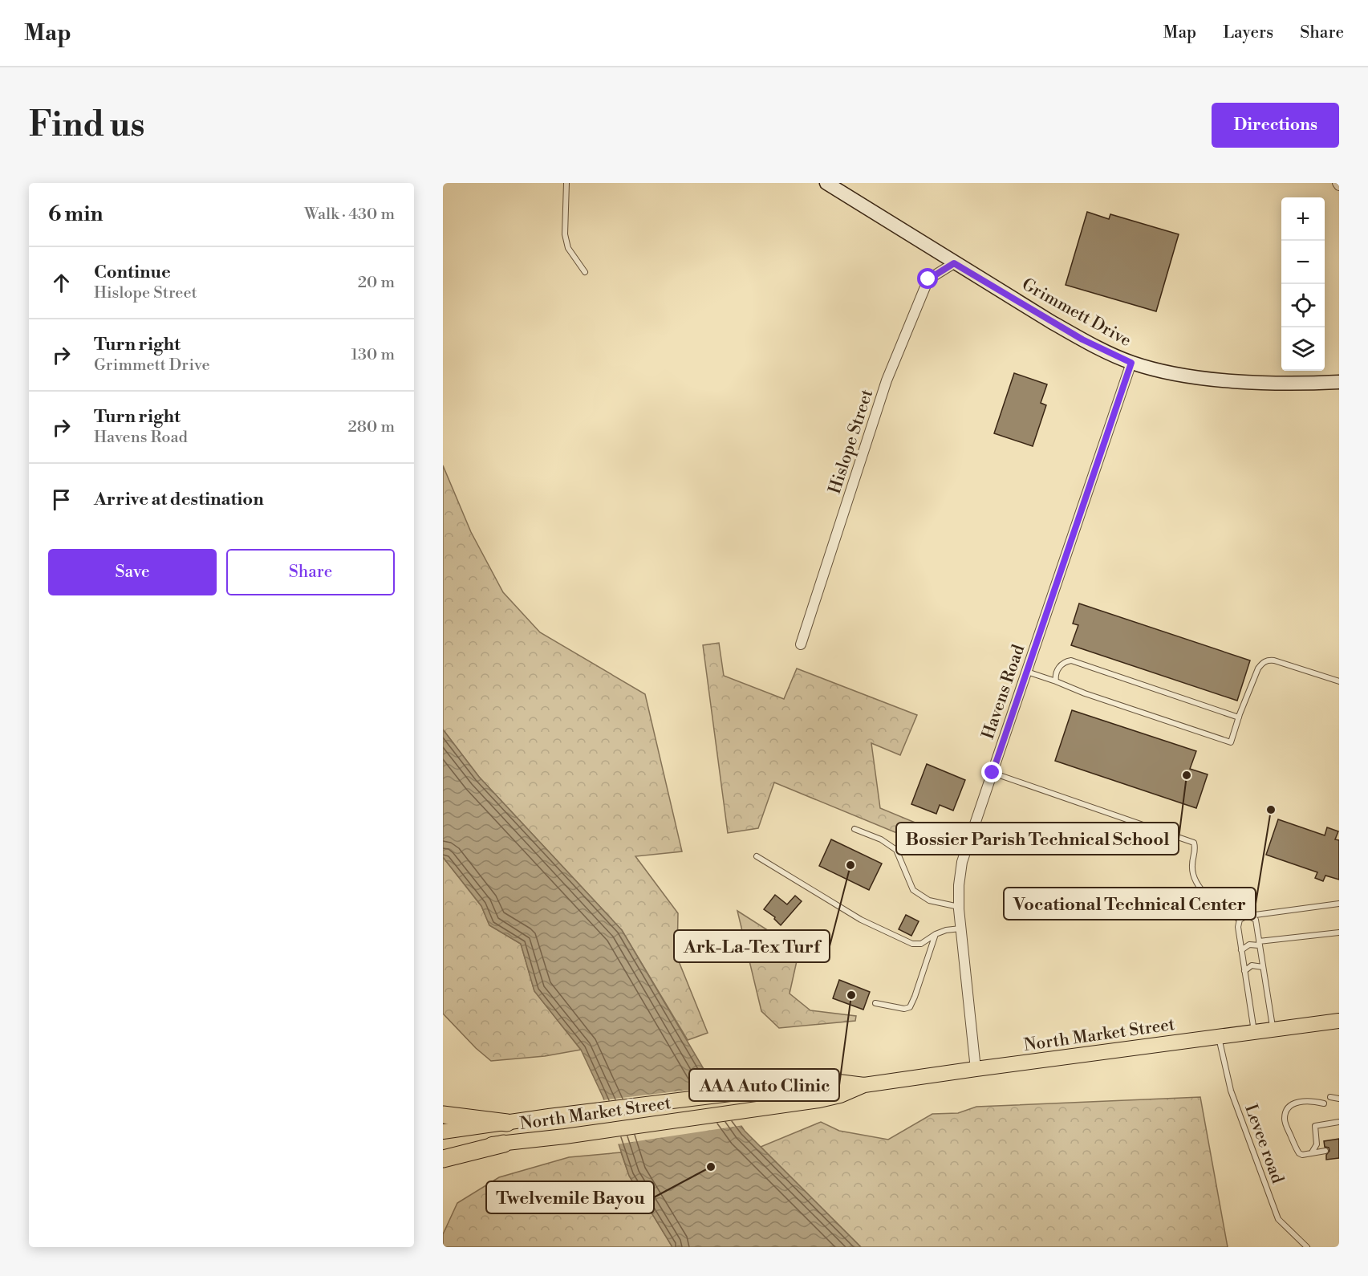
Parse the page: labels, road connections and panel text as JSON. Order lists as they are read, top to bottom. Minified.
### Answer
{"streets":{"main road":["Grimmett Drive","North Market Street"],"street":["Hislope Street","Havens Road"],"lane":["Levee road"]},"crossings":[["Grimmett Drive","Hislope Street"],["Grimmett Drive","Havens Road"],["Havens Road","North Market Street"],["North Market Street","Levee road"]],"places":["Bossier Parish Technical School","Vocational Technical Center","Ark-La-Tex Turf","AAA Auto Clinic","Twelvemile Bayou"],"page":{"header":"Map","nav":["Map","Layers","Share"],"buttons":["Directions",["Save","Share"]],"title":"Find us","heading":["6 min","Walk · 430 m"],"map_buttons":["+","−"],"list":[["Continue","Hislope Street","20 m"],["Turn right","Grimmett Drive","130 m"],["Turn right","Havens Road","280 m"],"Arrive at destination"]}}
